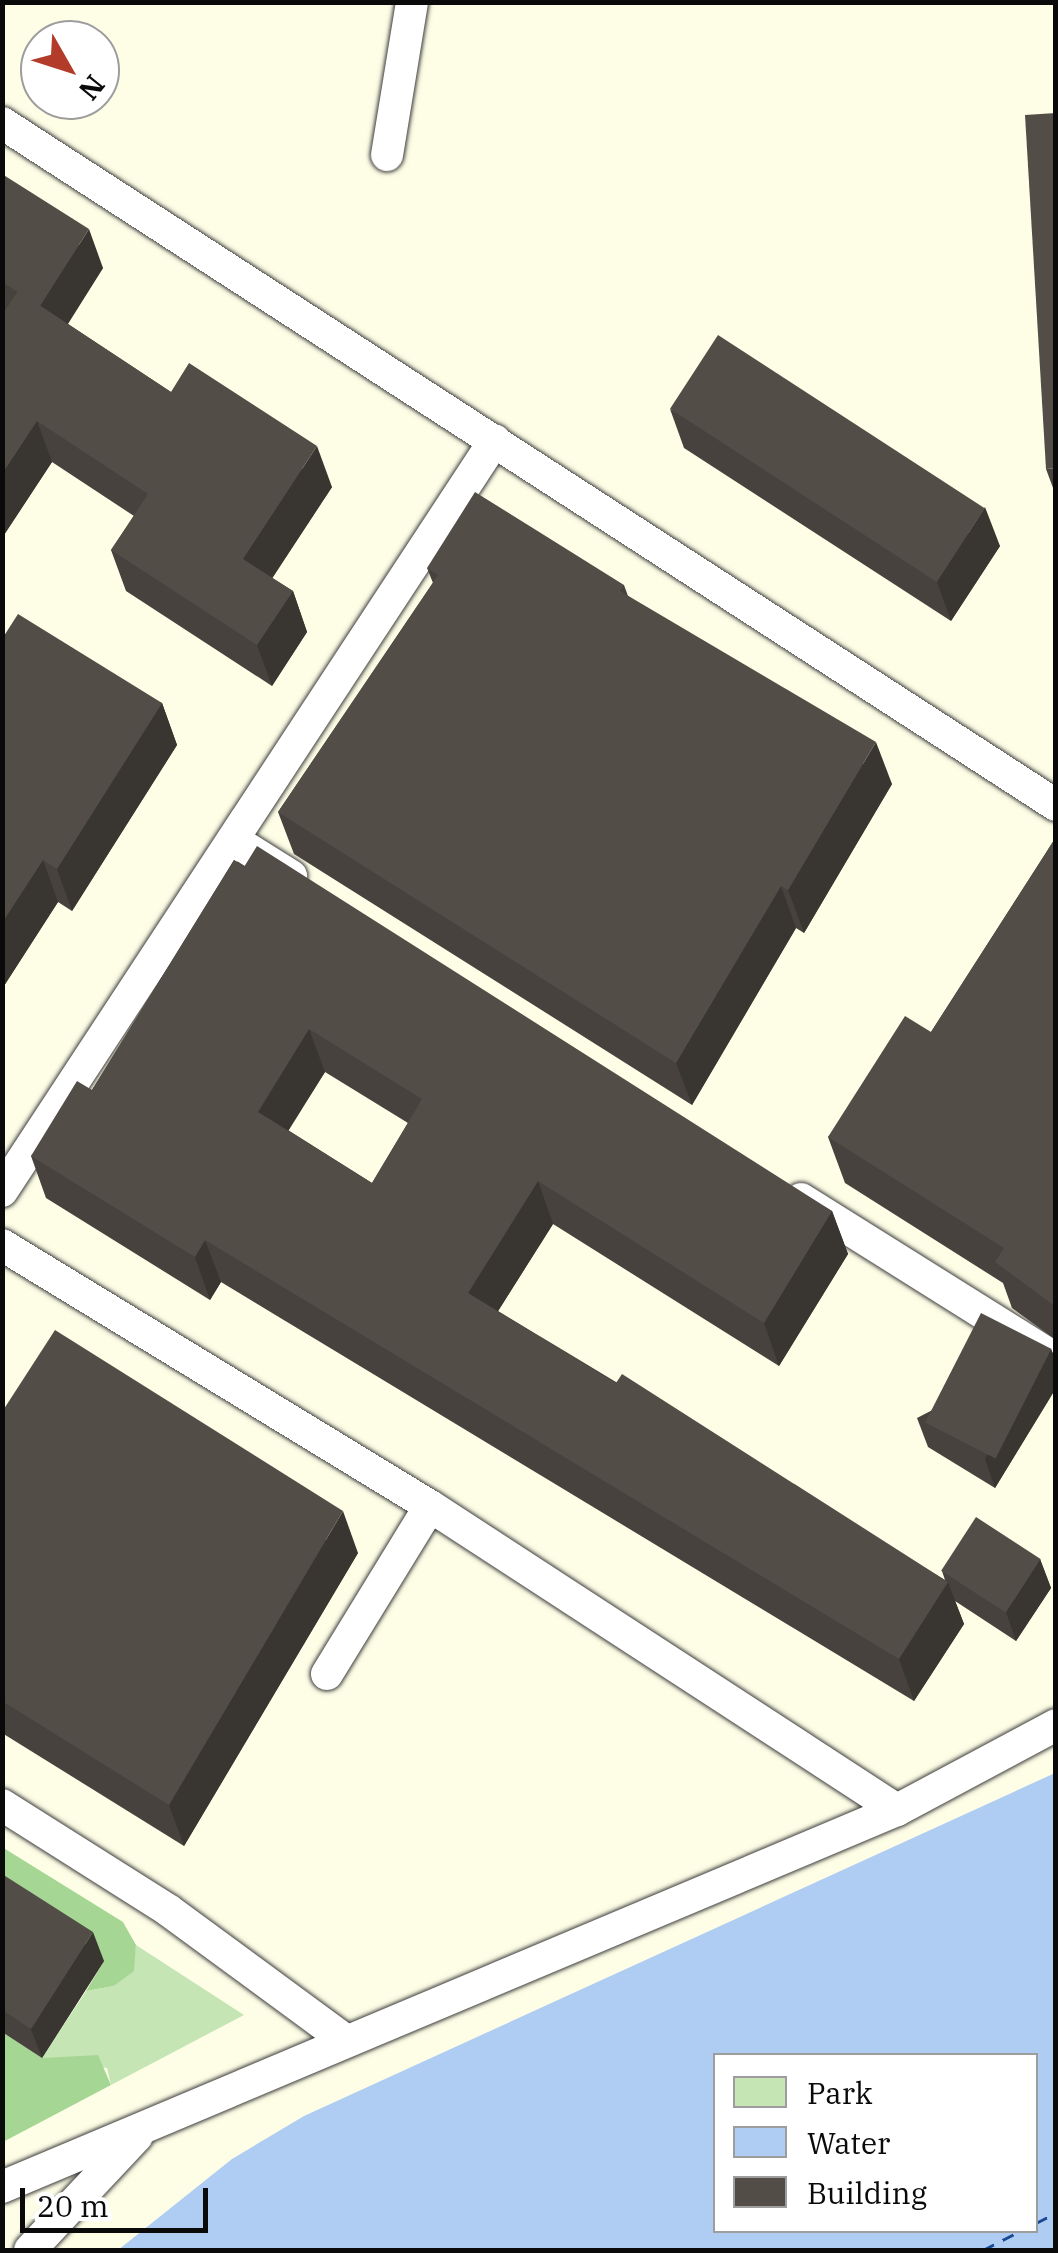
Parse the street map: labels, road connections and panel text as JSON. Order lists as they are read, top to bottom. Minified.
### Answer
{"legend":["Park","Water","Building"],"scale_bar":"20 m","north":"bottom right"}
